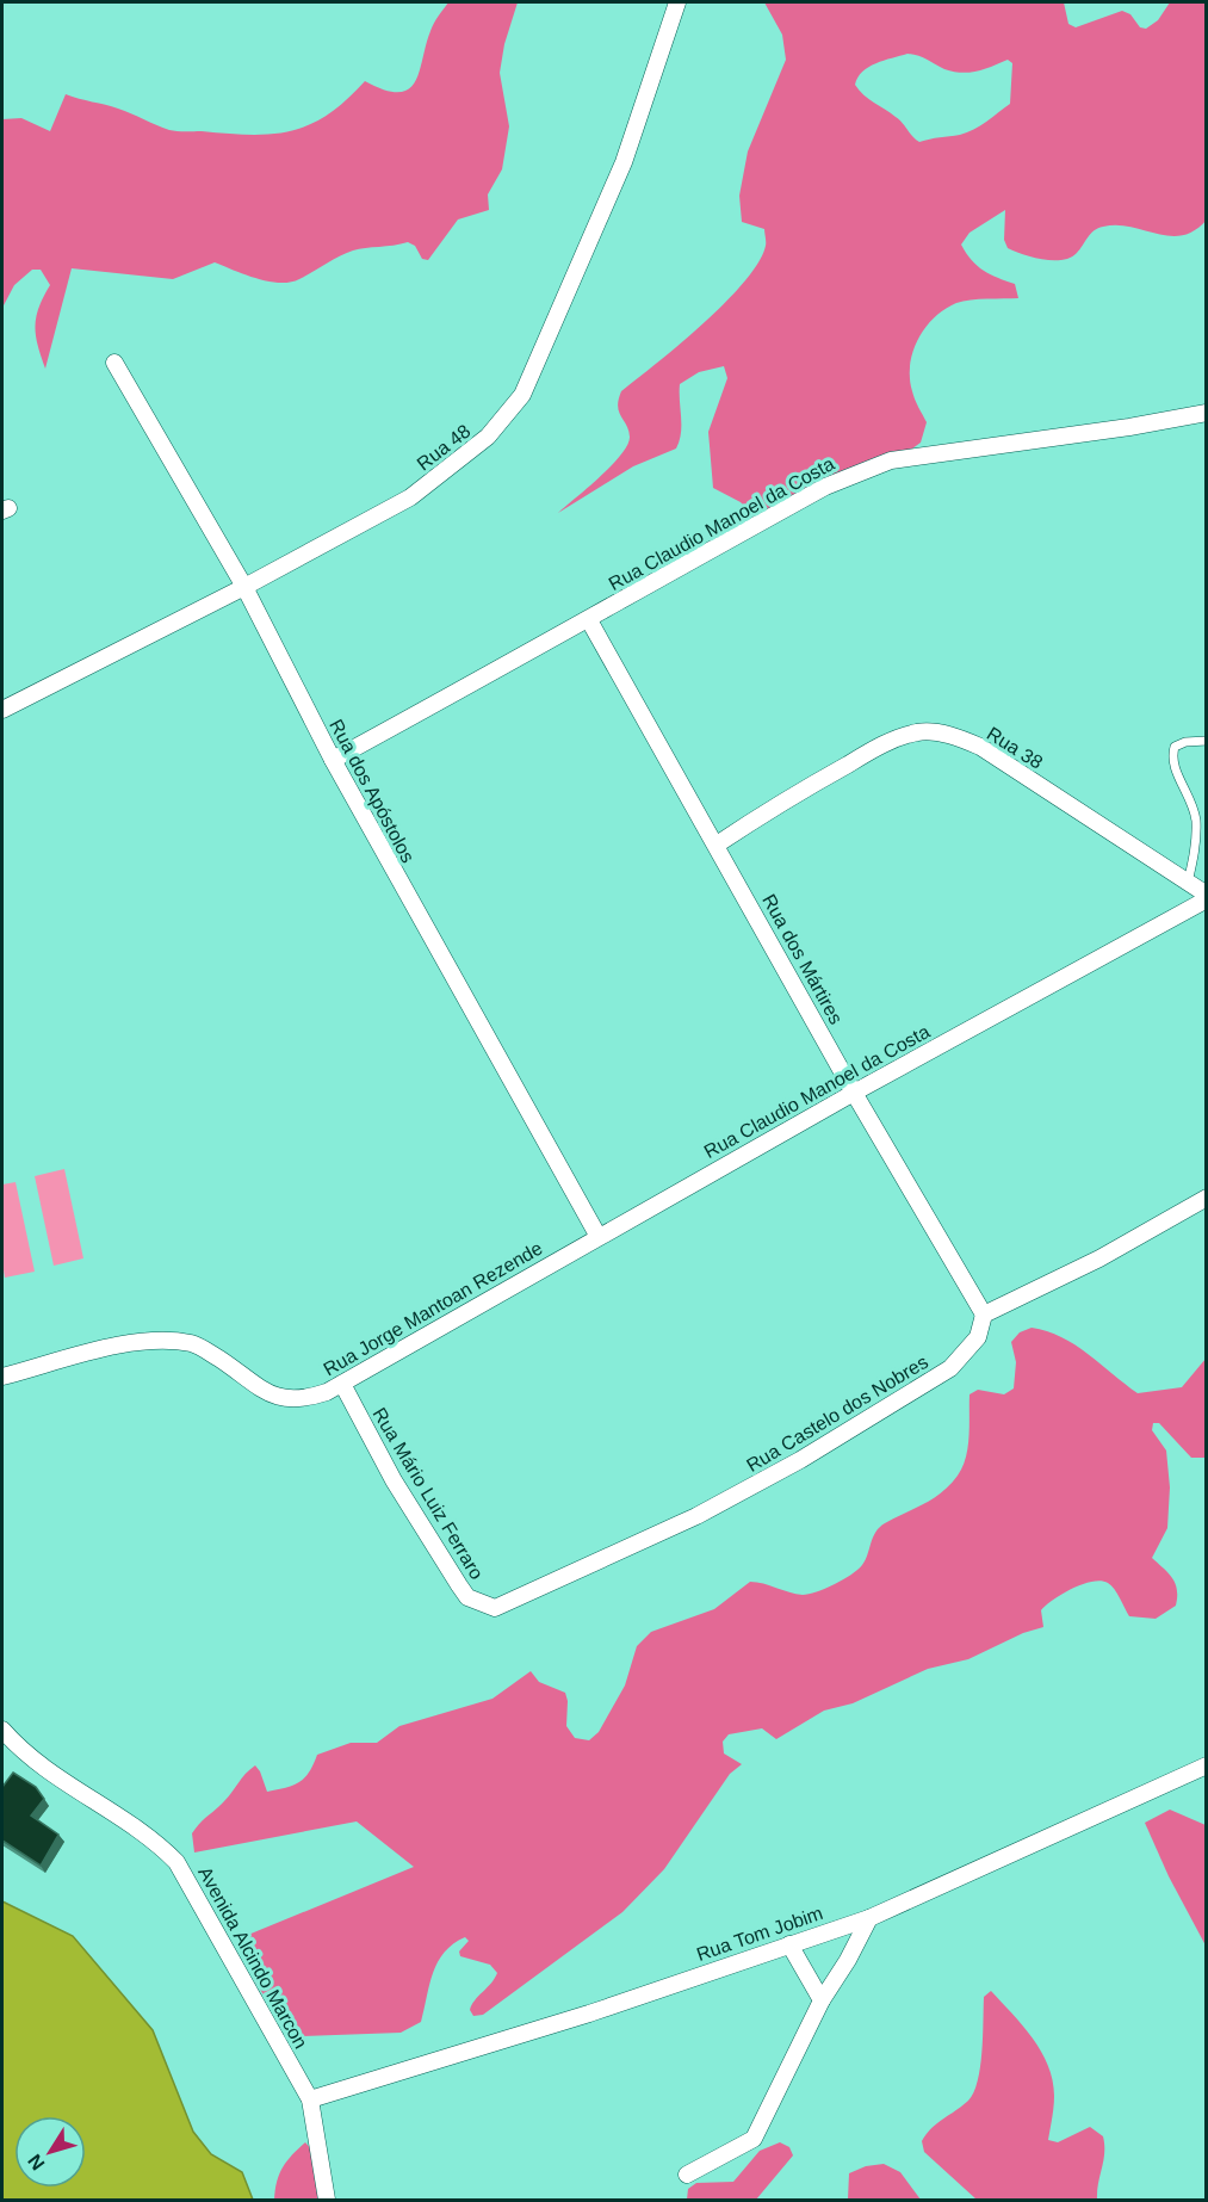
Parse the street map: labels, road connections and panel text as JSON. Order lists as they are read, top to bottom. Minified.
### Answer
{"streets":{"street":["Rua 48","Rua Claudio Manoel da Costa","Rua 38","Rua dos Apóstolos","Rua dos Mártires","Rua Jorge Mantoan Rezende","Rua Castelo dos Nobres","Rua Mário Luiz Ferraro","Rua Tom Jobim","Avenida Alcindo Marcon"]},"crossings":[["Rua 48","Rua dos Apóstolos"],["Rua Claudio Manoel da Costa","Rua 38"],["Rua Claudio Manoel da Costa","Rua dos Apóstolos"],["Rua Claudio Manoel da Costa","Rua dos Mártires"],["Rua Claudio Manoel da Costa","Rua Jorge Mantoan Rezende"],["Rua 38","Rua dos Mártires"],["Rua dos Apóstolos","Rua Jorge Mantoan Rezende"],["Rua dos Mártires","Rua Castelo dos Nobres"],["Rua Jorge Mantoan Rezende","Rua Mário Luiz Ferraro"],["Rua Castelo dos Nobres","Rua Mário Luiz Ferraro"],["Rua Tom Jobim","Avenida Alcindo Marcon"]],"north":"bottom left"}
